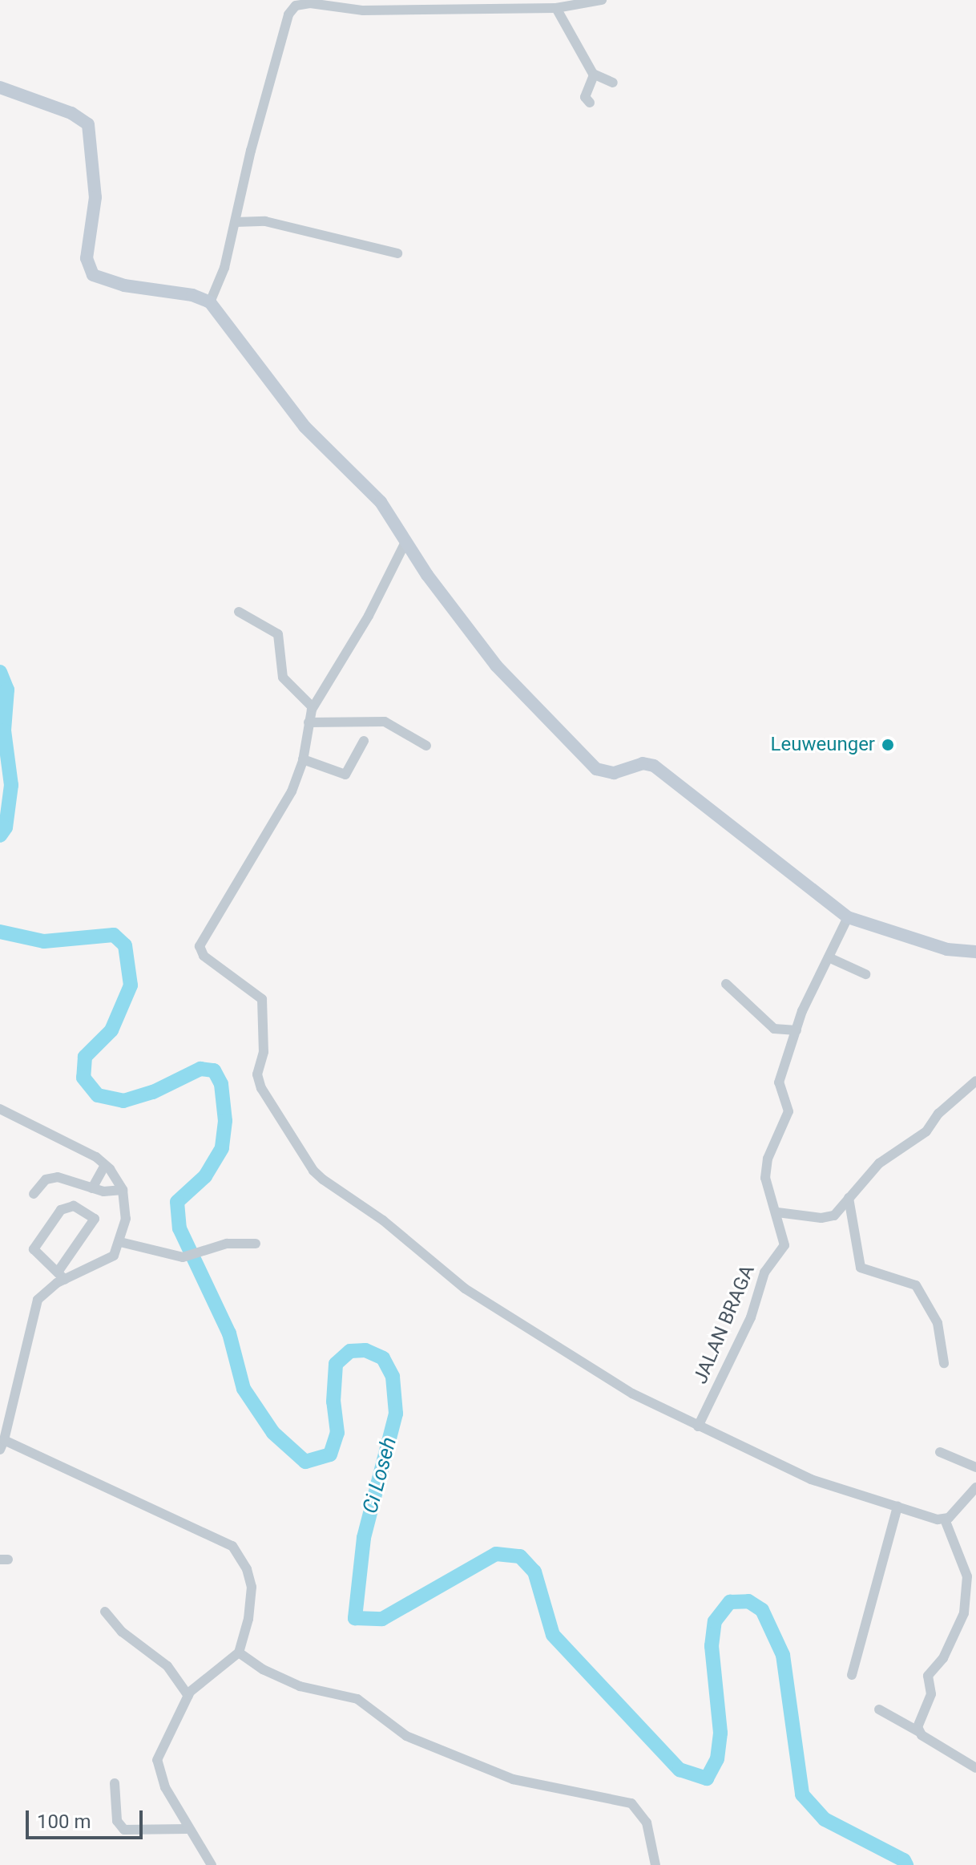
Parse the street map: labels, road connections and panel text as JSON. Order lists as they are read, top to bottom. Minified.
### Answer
{"streets":{"street":["JALAN BRAGA"]},"water":["Ci Loseh"],"places":["Leuweunger"],"scale_bar":"100 m"}
